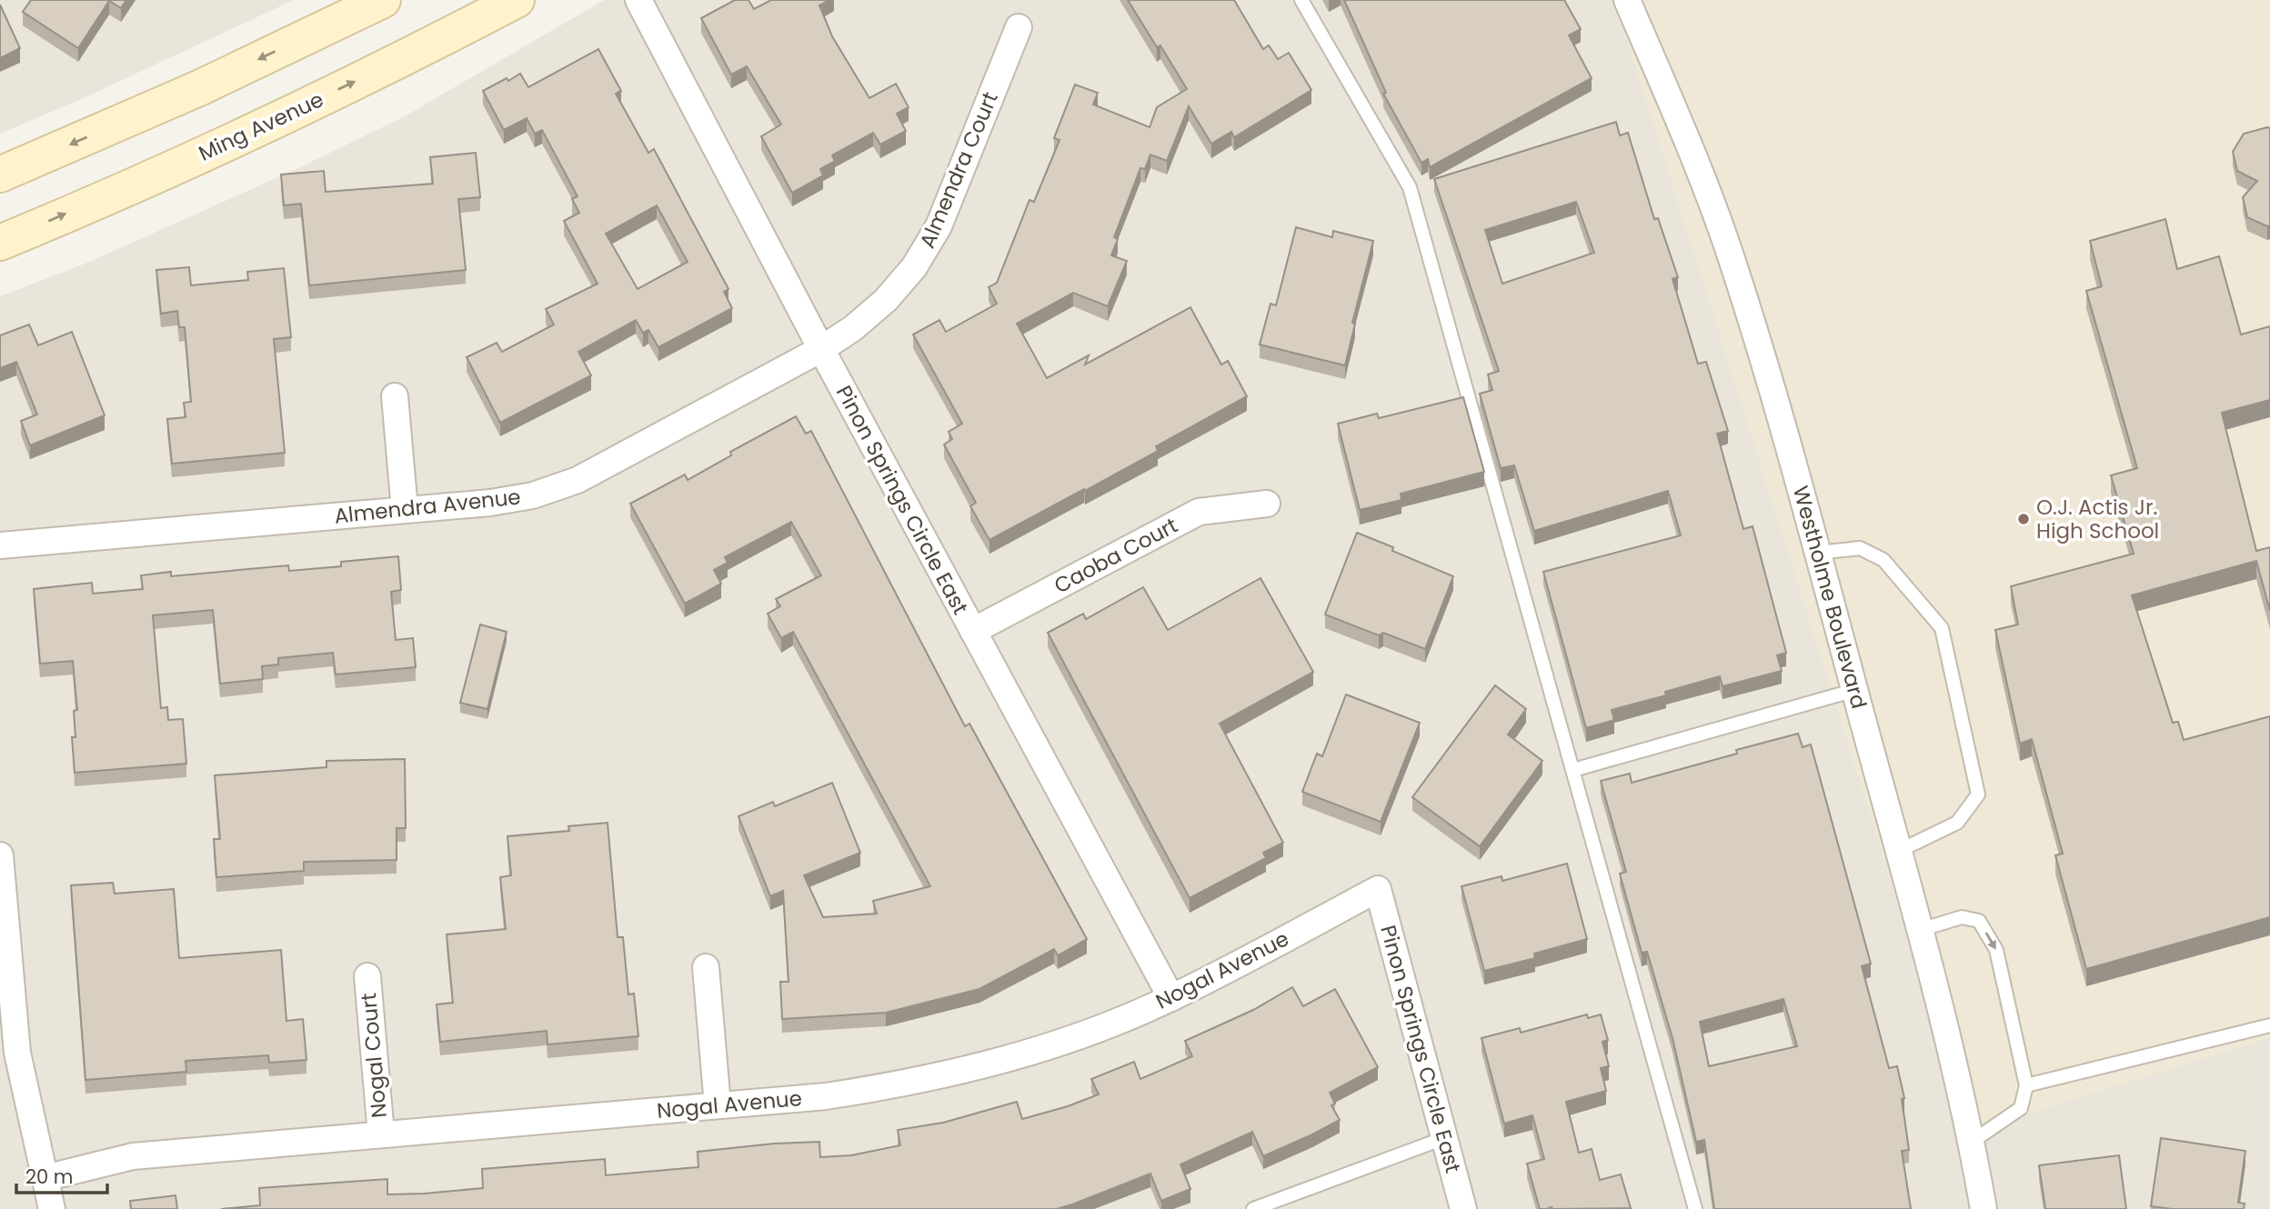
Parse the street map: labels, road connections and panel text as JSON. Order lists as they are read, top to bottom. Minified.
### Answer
{"streets":{"main road":["Ming Avenue"],"street":["Almendra Court","Pinon Springs Circle East","Almendra Avenue","Caoba Court","Westholme Boulevard","Nogal Avenue","Nogal Court"]},"crossings":[["Almendra Court","Pinon Springs Circle East"],["Almendra Court","Almendra Avenue"],["Pinon Springs Circle East","Almendra Avenue"],["Pinon Springs Circle East","Caoba Court"],["Pinon Springs Circle East","Nogal Avenue"],["Nogal Avenue","Nogal Court"]],"places":["O.J. Actis Jr. High School"],"scale_bar":"20 m"}
